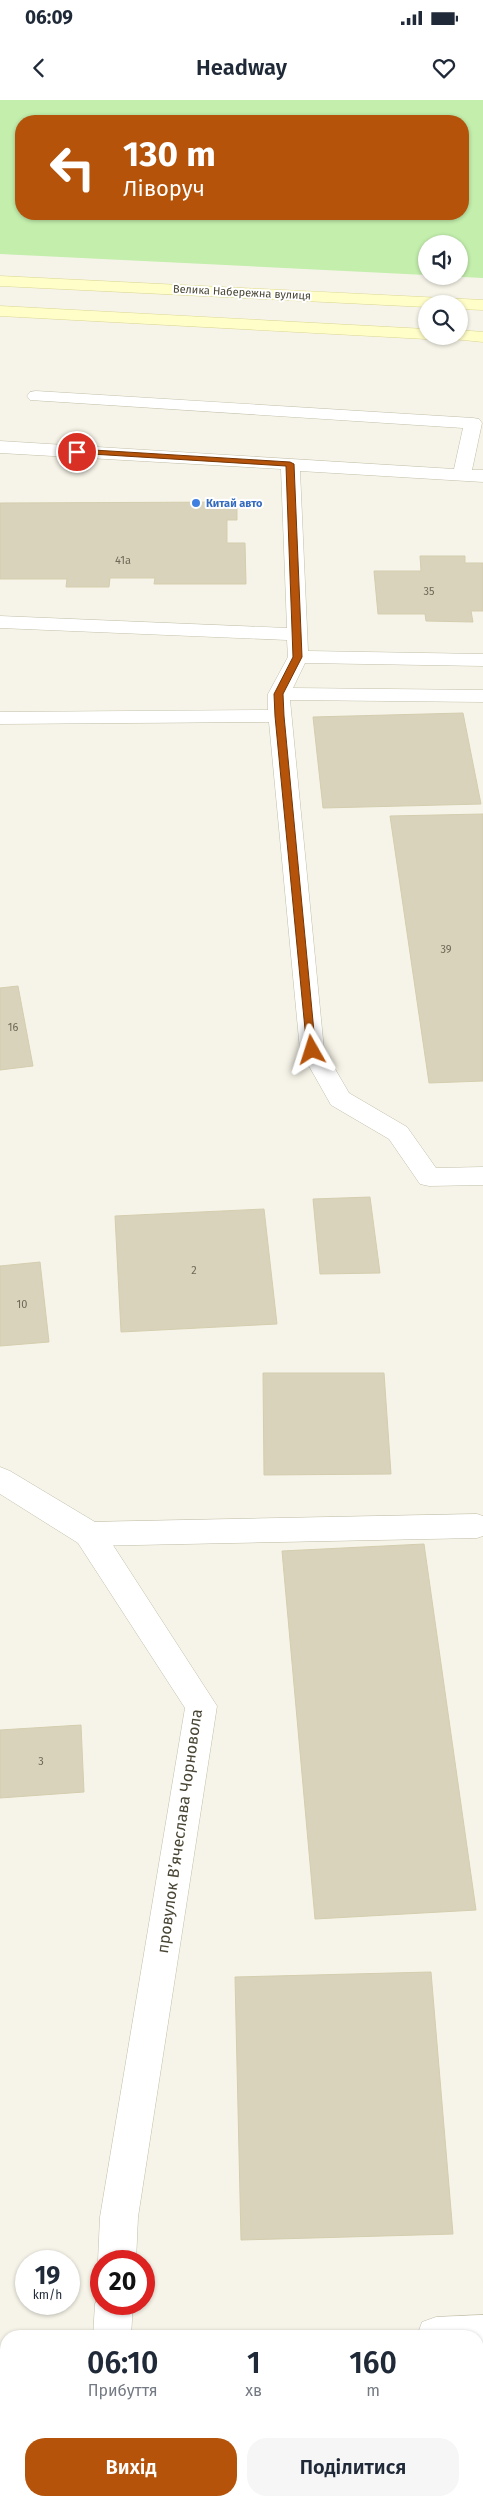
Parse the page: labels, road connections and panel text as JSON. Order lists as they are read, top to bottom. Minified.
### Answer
{"streets":{"street":["Велика Набережна вулиця","провулок Вʼячеслава Чорновола"]},"places":["Китай авто"],"house_numbers":["41а","35","39","16","2","10","3"],"page":{"status":"06:09","header":"Headway","turn":["130 m","Ліворуч"],"speed":"19 km/h","limit":"20","eta":["06:10","Прибуття","1","хв","160","m"],"buttons":["Вихід","Поділитися"]}}
